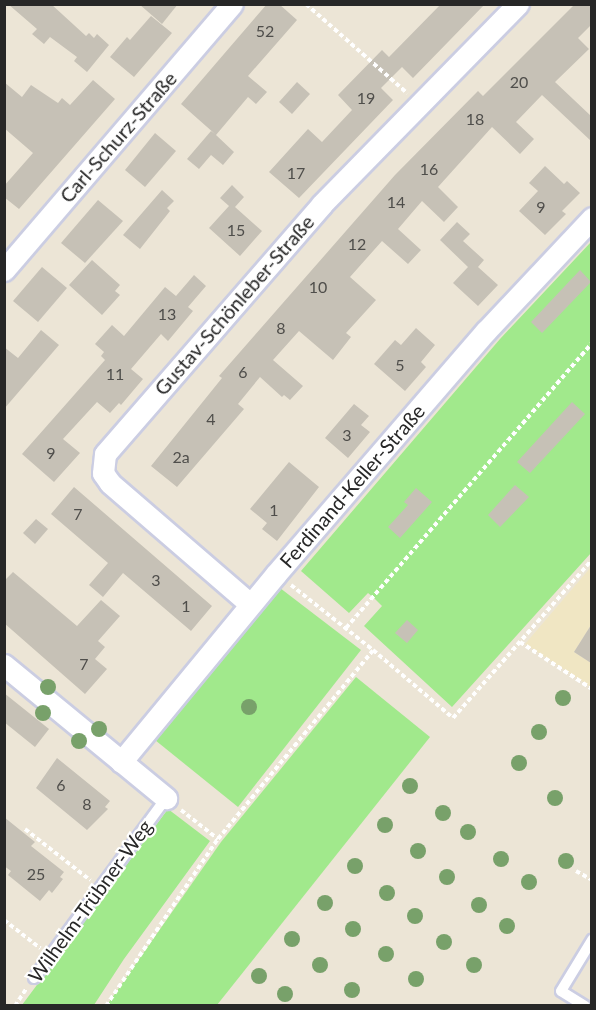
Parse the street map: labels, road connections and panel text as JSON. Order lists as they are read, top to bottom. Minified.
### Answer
{"streets":{"street":["Carl-Schurz-Straße","Gustav-Schönleber-Straße","Ferdinand-Keller-Straße"],"lane":["Wilhelm-Trübner-Weg"]},"crossings":[["Gustav-Schönleber-Straße","Ferdinand-Keller-Straße"]],"house_numbers":["52","20","19","18","16","17","14","9","15","12","10","13","8","5","6","11","4","3","9","2a","1","7","3","1","7","6","8","25"]}
